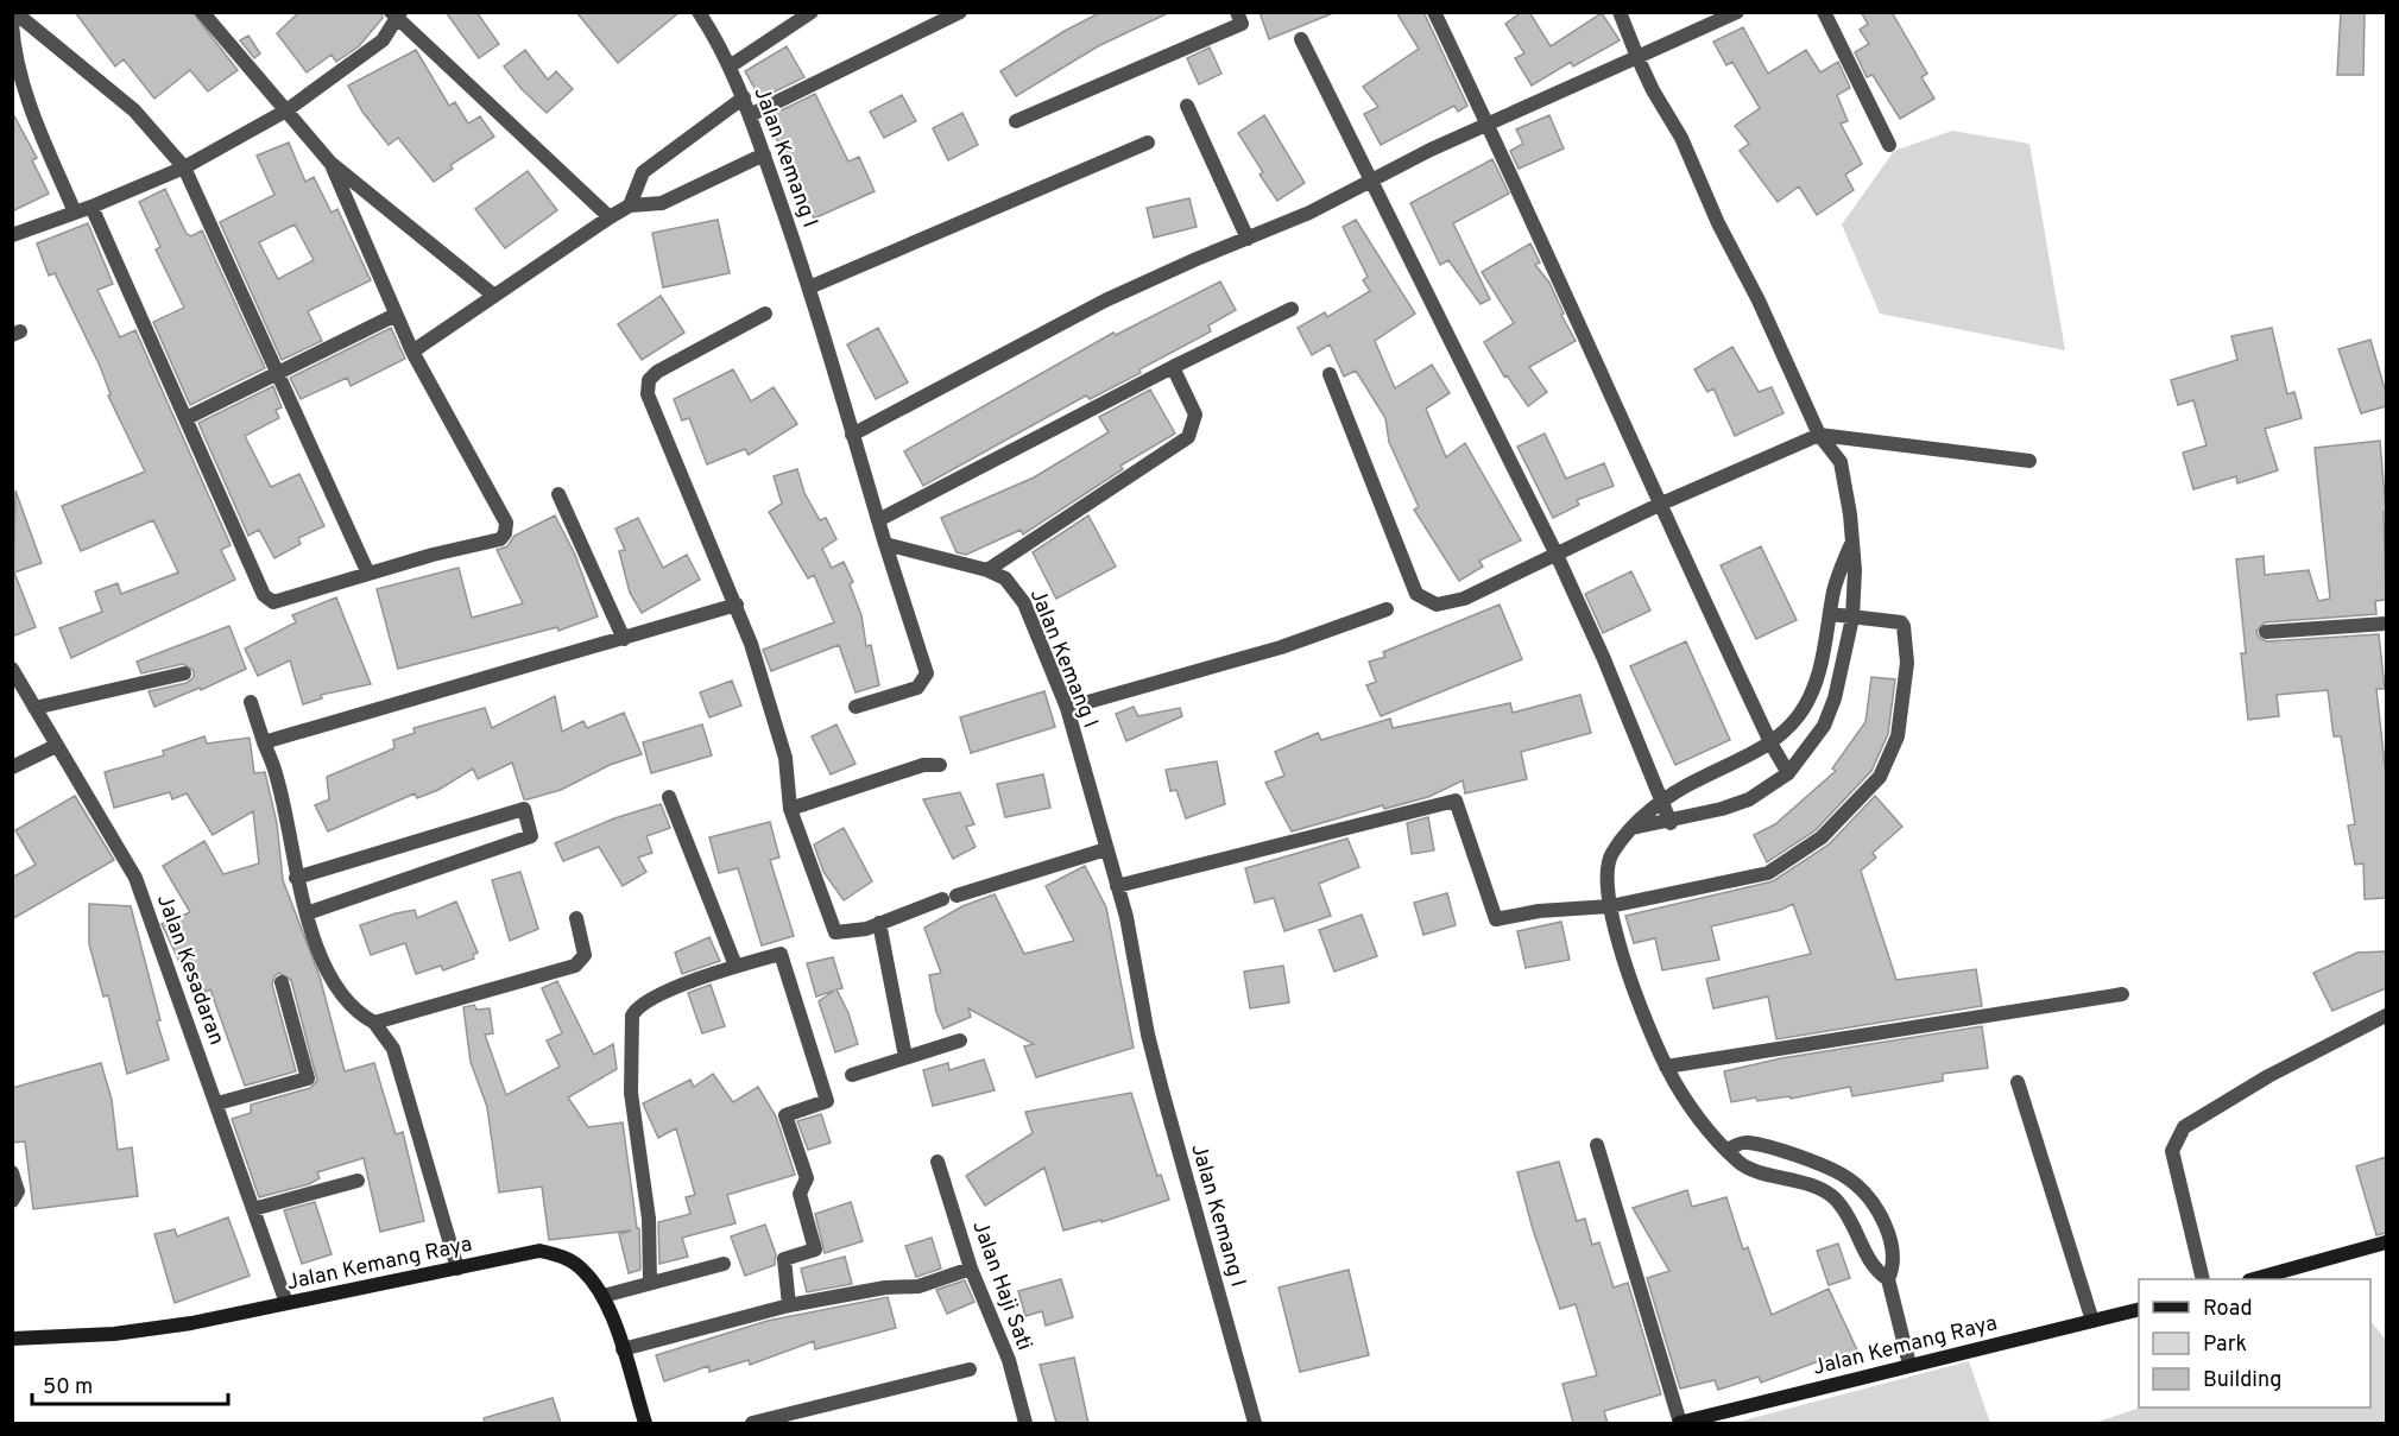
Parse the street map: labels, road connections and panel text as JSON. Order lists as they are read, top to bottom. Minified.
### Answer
{"streets":{"street":["Jalan Kemang I","Jalan Kesadaran","Jalan Kemang Raya","Jalan Haji Sati"]},"crossings":[["Jalan Kesadaran","Jalan Kemang Raya"]],"legend":["Road","Park","Building"],"scale_bar":"50 m"}
